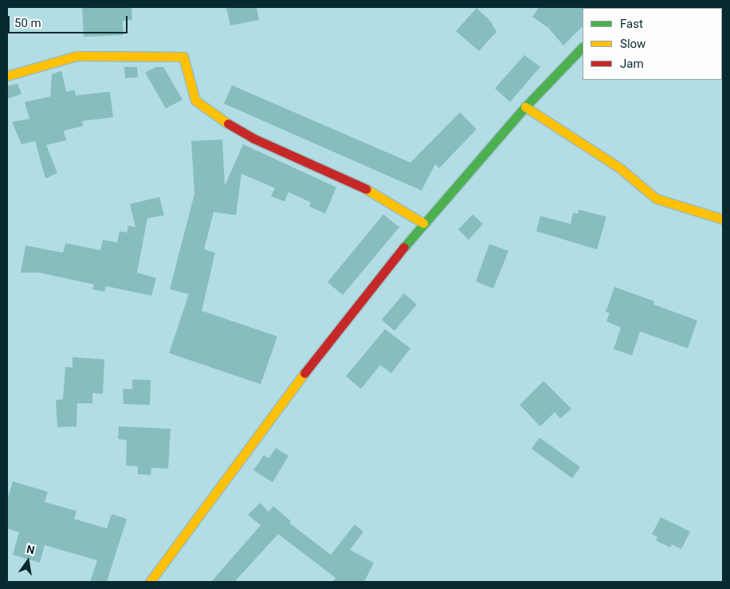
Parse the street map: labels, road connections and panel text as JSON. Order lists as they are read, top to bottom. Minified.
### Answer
{"legend":["Fast","Slow","Jam"],"scale_bar":"50 m","north":"top"}
